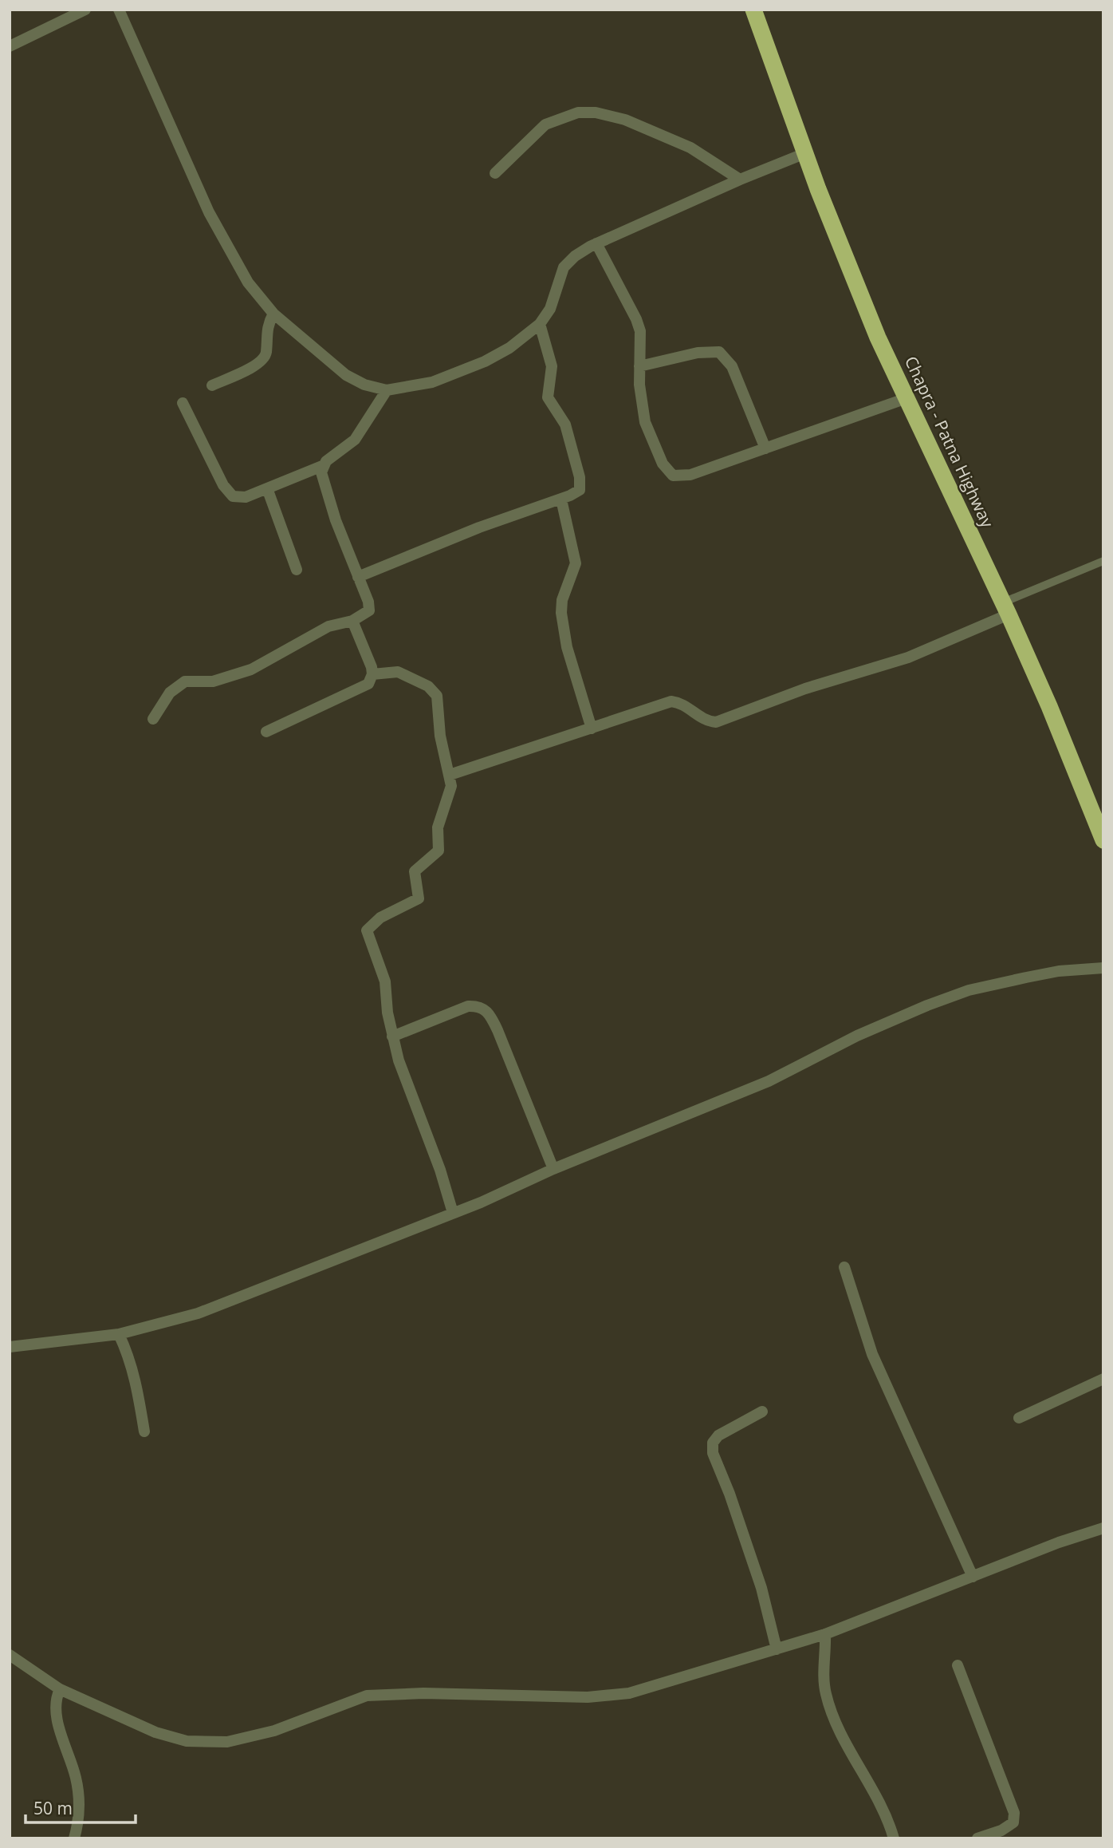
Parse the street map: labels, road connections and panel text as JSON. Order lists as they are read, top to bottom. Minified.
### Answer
{"streets":{"highway":["Chapra - Patna Highway"]},"scale_bar":"50 m"}
